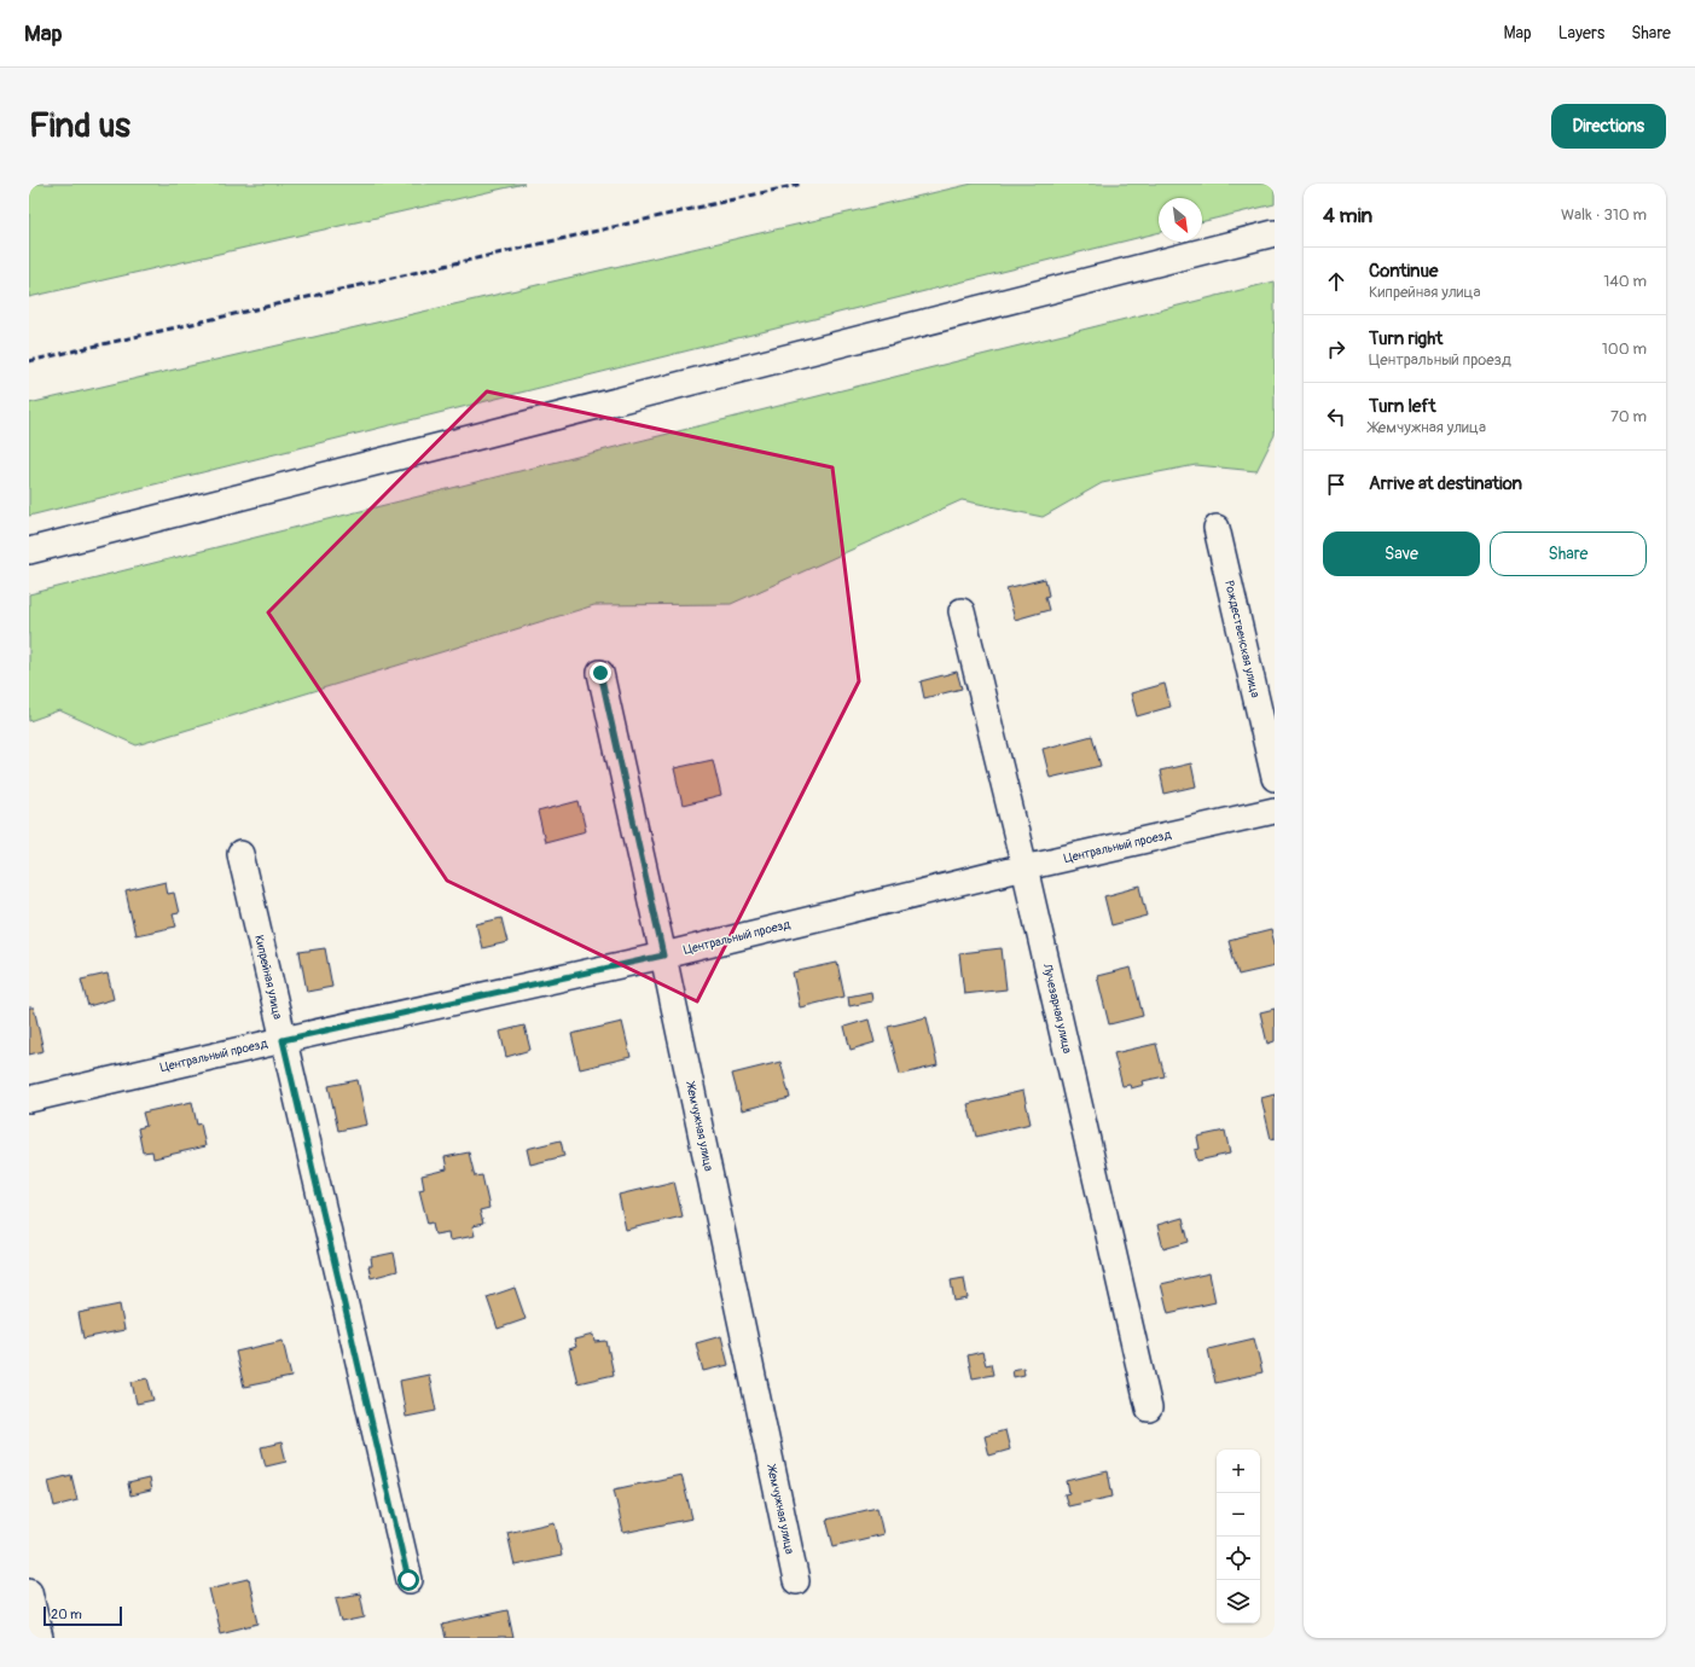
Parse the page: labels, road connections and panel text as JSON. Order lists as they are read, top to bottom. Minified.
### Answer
{"streets":{"street":["Рождественская улица","Центральный проезд","Кипрейная улица","Лучезарная улица","Жемчужная улица"]},"crossings":[["Центральный проезд","Кипрейная улица"],["Центральный проезд","Лучезарная улица"],["Центральный проезд","Жемчужная улица"]],"scale_bar":"20 m","north":"bottom right","page":{"header":"Map","nav":["Map","Layers","Share"],"buttons":["Directions",["Save","Share"]],"title":"Find us","heading":["4 min","Walk · 310 m"],"list":[["Continue","Кипрейная улица","140 m"],["Turn right","Центральный проезд","100 m"],["Turn left","Жемчужная улица","70 m"],"Arrive at destination"],"map_buttons":["+","−"],"scale":"20 m"}}
